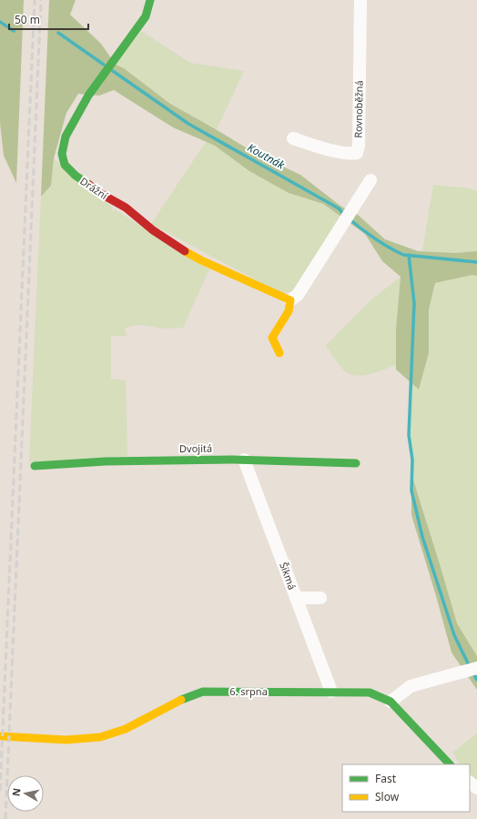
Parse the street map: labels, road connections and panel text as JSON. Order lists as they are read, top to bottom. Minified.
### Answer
{"streets":{"street":["Rovnoběžná","Drážní","Dvojitá","Šikmá","6. srpna"]},"crossings":[["Dvojitá","Šikmá"],["Šikmá","6. srpna"]],"water":["Koutnák"],"legend":["Fast","Slow"],"scale_bar":"50 m","north":"left"}
